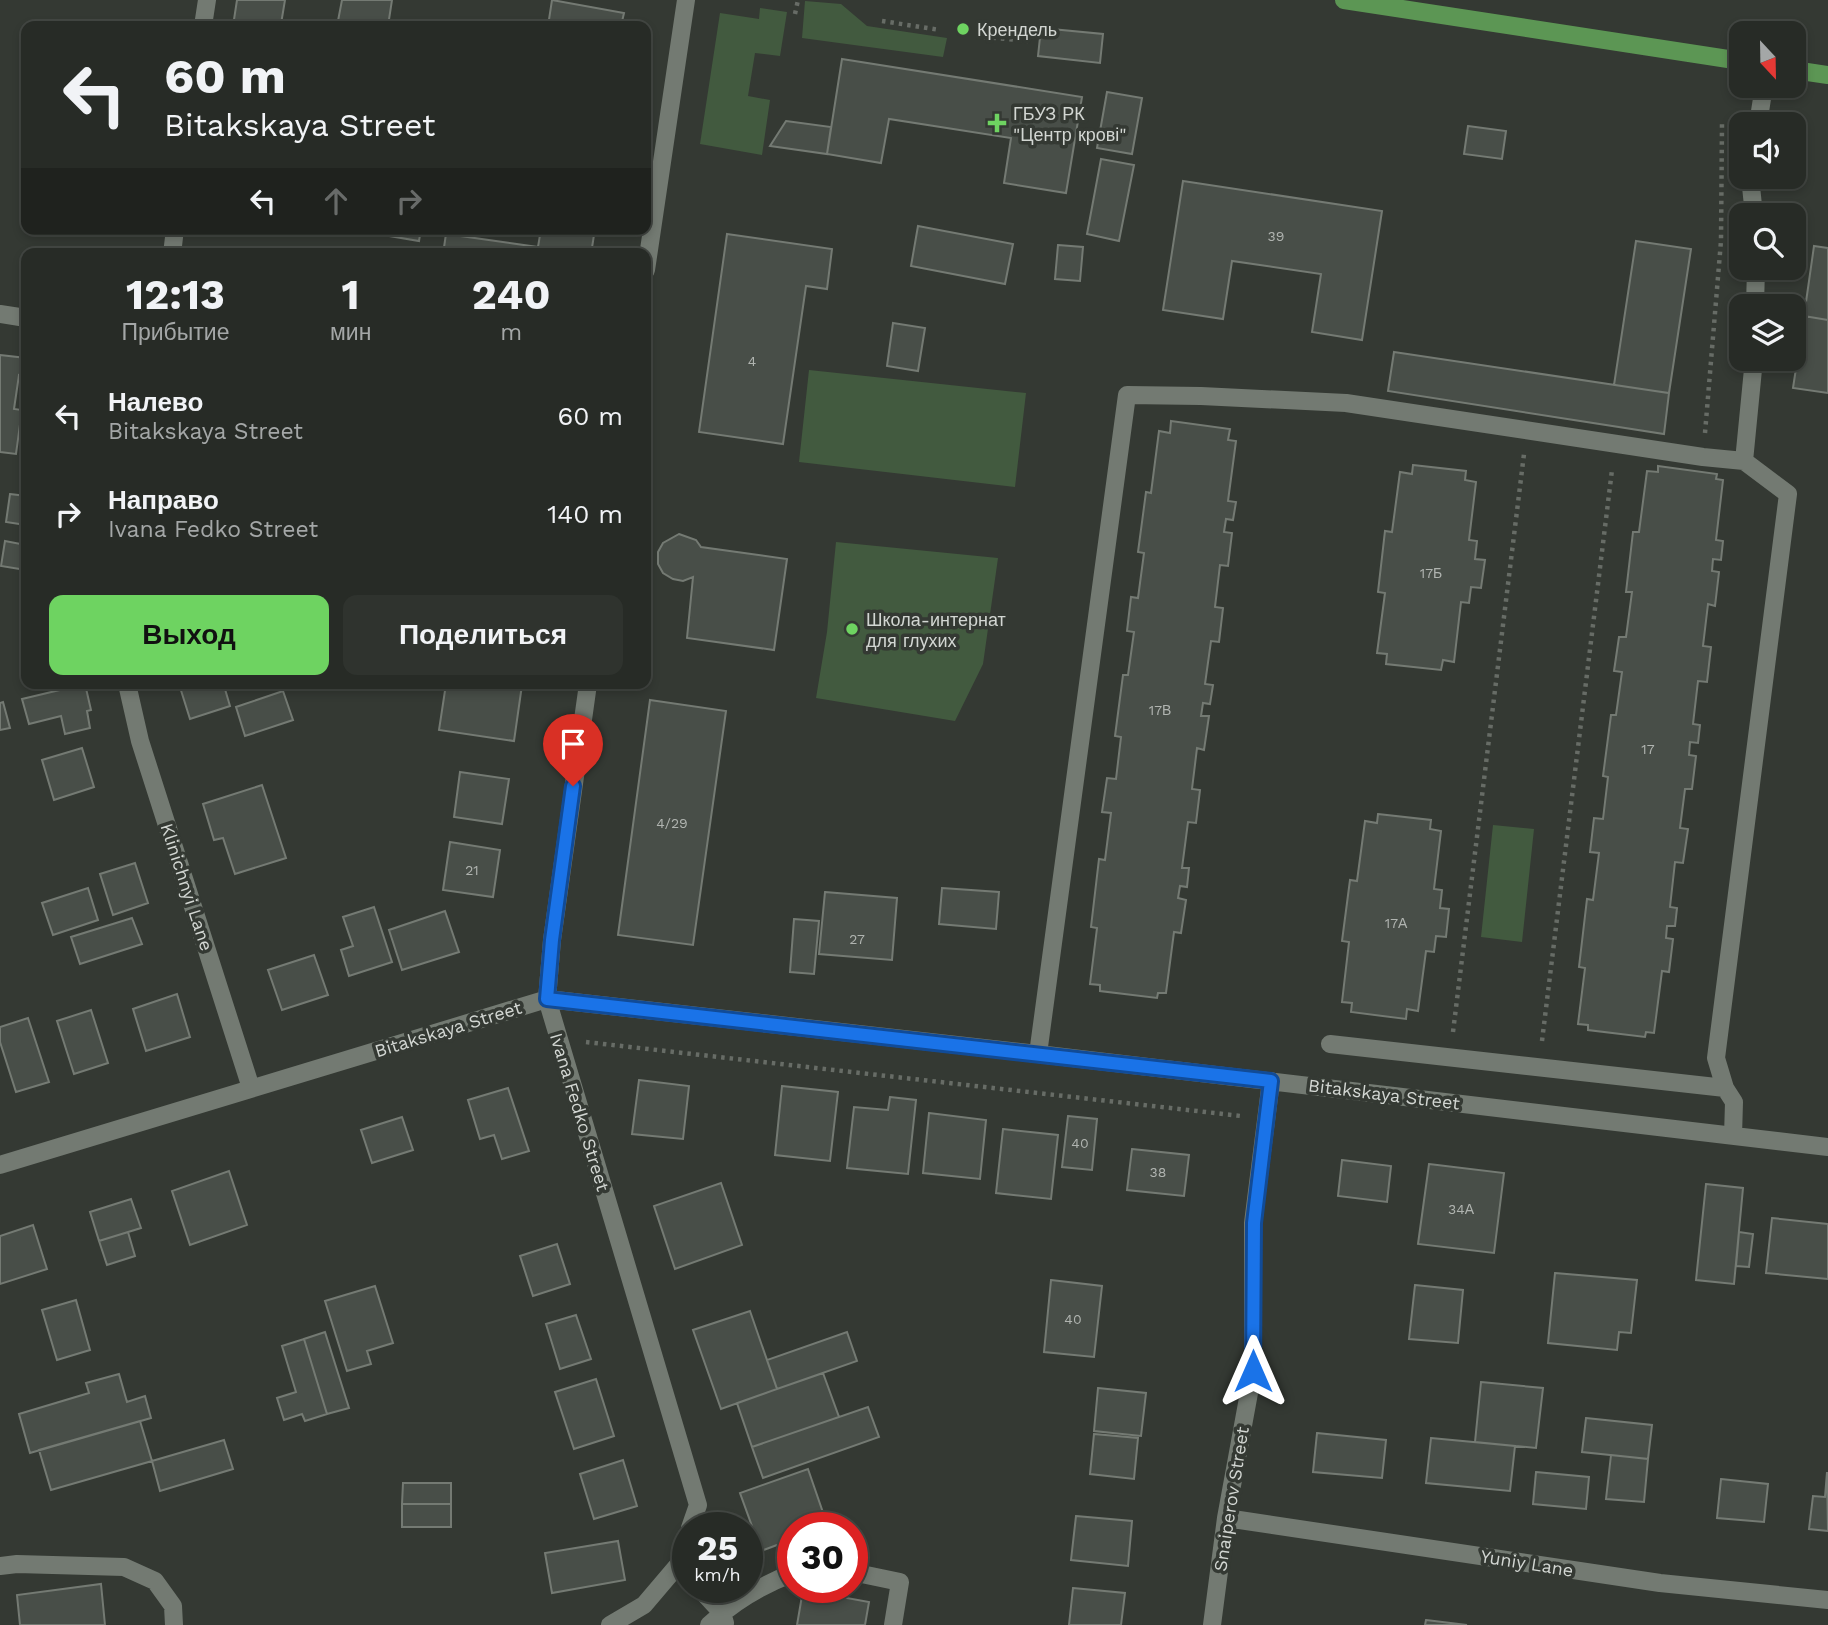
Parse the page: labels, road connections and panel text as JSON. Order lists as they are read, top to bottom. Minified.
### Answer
{"streets":{"street":["Klinichnyi Lane","Bitakskaya Street","Ivana Fedko Street","Snaiperov Street","Yuniy Lane"]},"crossings":[["Klinichnyi Lane","Bitakskaya Street"],["Bitakskaya Street","Ivana Fedko Street"],["Bitakskaya Street","Snaiperov Street"],["Snaiperov Street","Yuniy Lane"]],"places":{"other":["Крендель","Школа-интернат для глухих"],"health":["ГБУЗ РК \"Центр крові\""]},"house_numbers":["39","4","17Б","17В","17","4/29","21","17А","27","40","38","34А","40"],"north":"bottom","page":{"turn":["60 m","Bitakskaya Street"],"eta":["12:13","Прибытие","1","мин","240","m"],"list":[{"name":"Налево","note":"Bitakskaya Street","value":"60 m"},{"name":"Направо","note":"Ivana Fedko Street","value":"140 m"}],"buttons":["Выход","Поделиться"],"speed":"25 km/h","limit":"30"}}
